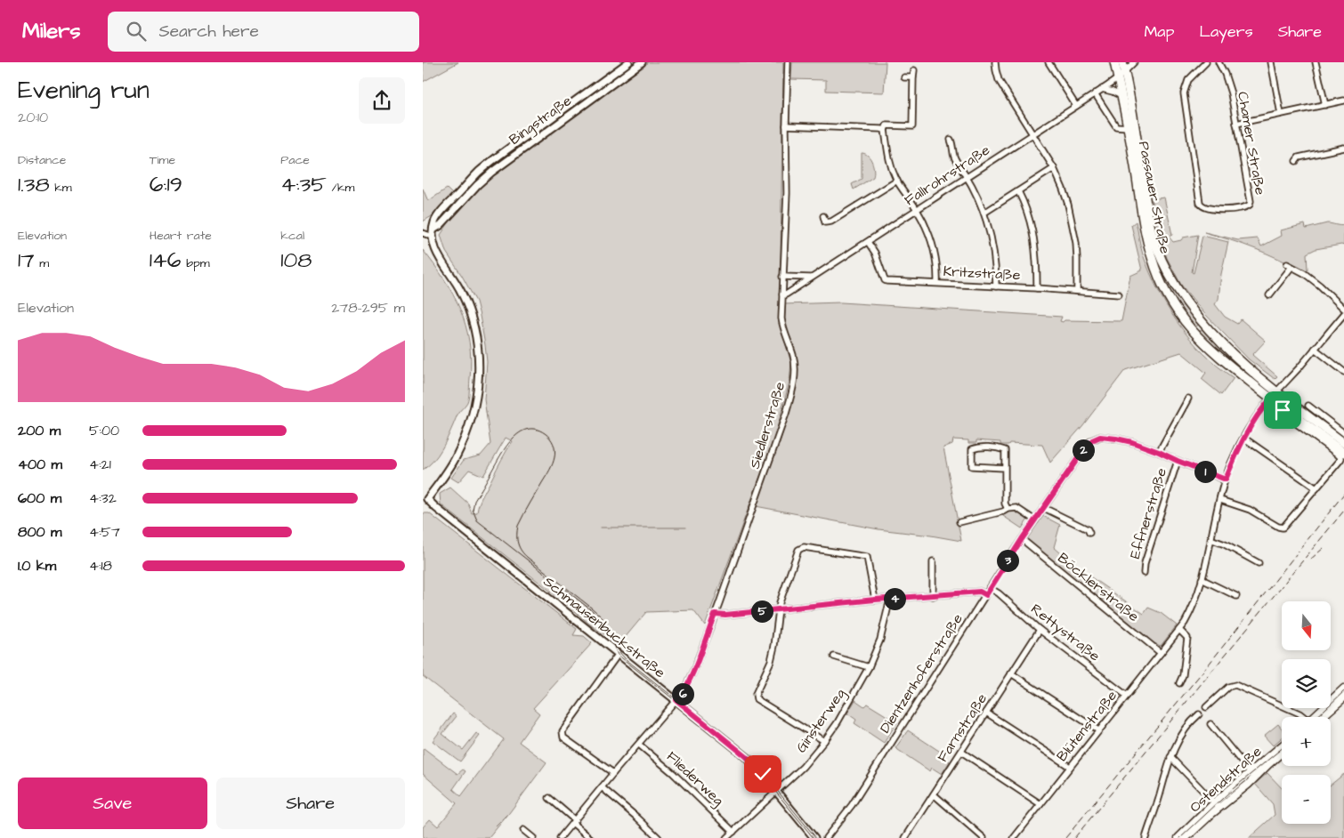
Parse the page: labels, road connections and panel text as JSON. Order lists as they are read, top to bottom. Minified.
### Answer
{"streets":{"main road":["Passauer Straße","Ostendstraße"],"street":["Bingstraße","Chamer Straße","Fallrohrstraße","Kritzstraße","Siedlerstraße","Effnerstraße","Böcklerstraße","Schmausenbuckstraße","Rettystraße","Dientzenhoferstraße","Ginsterweg","Blütenstraße","Farnstraße","Fliederweg"]},"crossings":[["Fallrohrstraße","Passauer Straße"],["Fallrohrstraße","Kritzstraße"],["Fallrohrstraße","Siedlerstraße"],["Passauer Straße","Blütenstraße"],["Siedlerstraße","Schmausenbuckstraße"],["Siedlerstraße","Fliederweg"],["Effnerstraße","Dientzenhoferstraße"],["Böcklerstraße","Dientzenhoferstraße"],["Böcklerstraße","Blütenstraße"],["Schmausenbuckstraße","Ginsterweg"],["Rettystraße","Dientzenhoferstraße"],["Rettystraße","Blütenstraße"],["Rettystraße","Farnstraße"],["Dientzenhoferstraße","Blütenstraße"],["Ginsterweg","Fliederweg"]],"north":"bottom","page":{"header":"Milers","search":"Search here","nav":["Map","Layers","Share"],"heading":["Evening run","20:10"],"stats":[["Distance","1.38 km"],["Time","6:19"],["Pace","4:35 /km"],["Elevation","17 m"],["Heart rate","146 bpm"],["kcal","108"]],"chart":["Elevation","278–295 m"],"list":[{"name":"200 m","note":"5:00"},{"name":"400 m","note":"4:21"},{"name":"600 m","note":"4:32"},{"name":"800 m","note":"4:57"},{"name":"1.0 km","note":"4:18"}],"pins":["2","1","3","4","5","6"],"map_buttons":["+","−"],"buttons":["Save","Share"]}}
